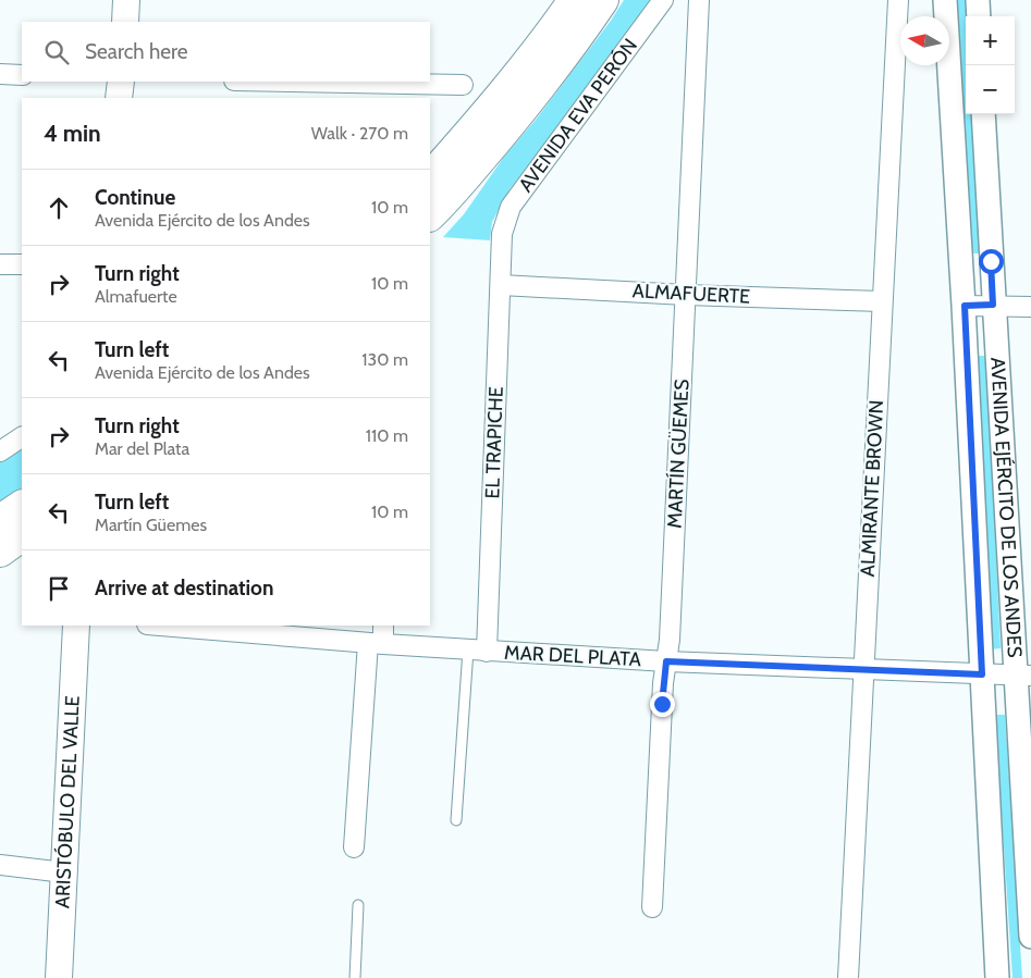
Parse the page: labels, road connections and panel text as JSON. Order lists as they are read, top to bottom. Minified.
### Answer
{"streets":{"main road":["ARISTÓBULO DEL VALLE"],"street":["AVENIDA EVA PERÓN","ALMAFUERTE","EL TRAPICHE","MARTÍN GÜEMES","ALMIRANTE BROWN","AVENIDA EJÉRCITO DE LOS ANDES","MAR DEL PLATA"]},"crossings":[["AVENIDA EVA PERÓN","EL TRAPICHE"],["ALMAFUERTE","EL TRAPICHE"],["ALMAFUERTE","MARTÍN GÜEMES"],["ALMAFUERTE","ALMIRANTE BROWN"],["EL TRAPICHE","MAR DEL PLATA"],["MARTÍN GÜEMES","MAR DEL PLATA"],["ALMIRANTE BROWN","MAR DEL PLATA"],["AVENIDA EJÉRCITO DE LOS ANDES","MAR DEL PLATA"]],"north":"left","page":{"map_buttons":["+","−"],"search":"Search here","heading":["4 min","Walk · 270 m"],"list":[["Continue","Avenida Ejército de los Andes","10 m"],["Turn right","Almafuerte","10 m"],["Turn left","Avenida Ejército de los Andes","130 m"],["Turn right","Mar del Plata","110 m"],["Turn left","Martín Güemes","10 m"],"Arrive at destination"]}}
